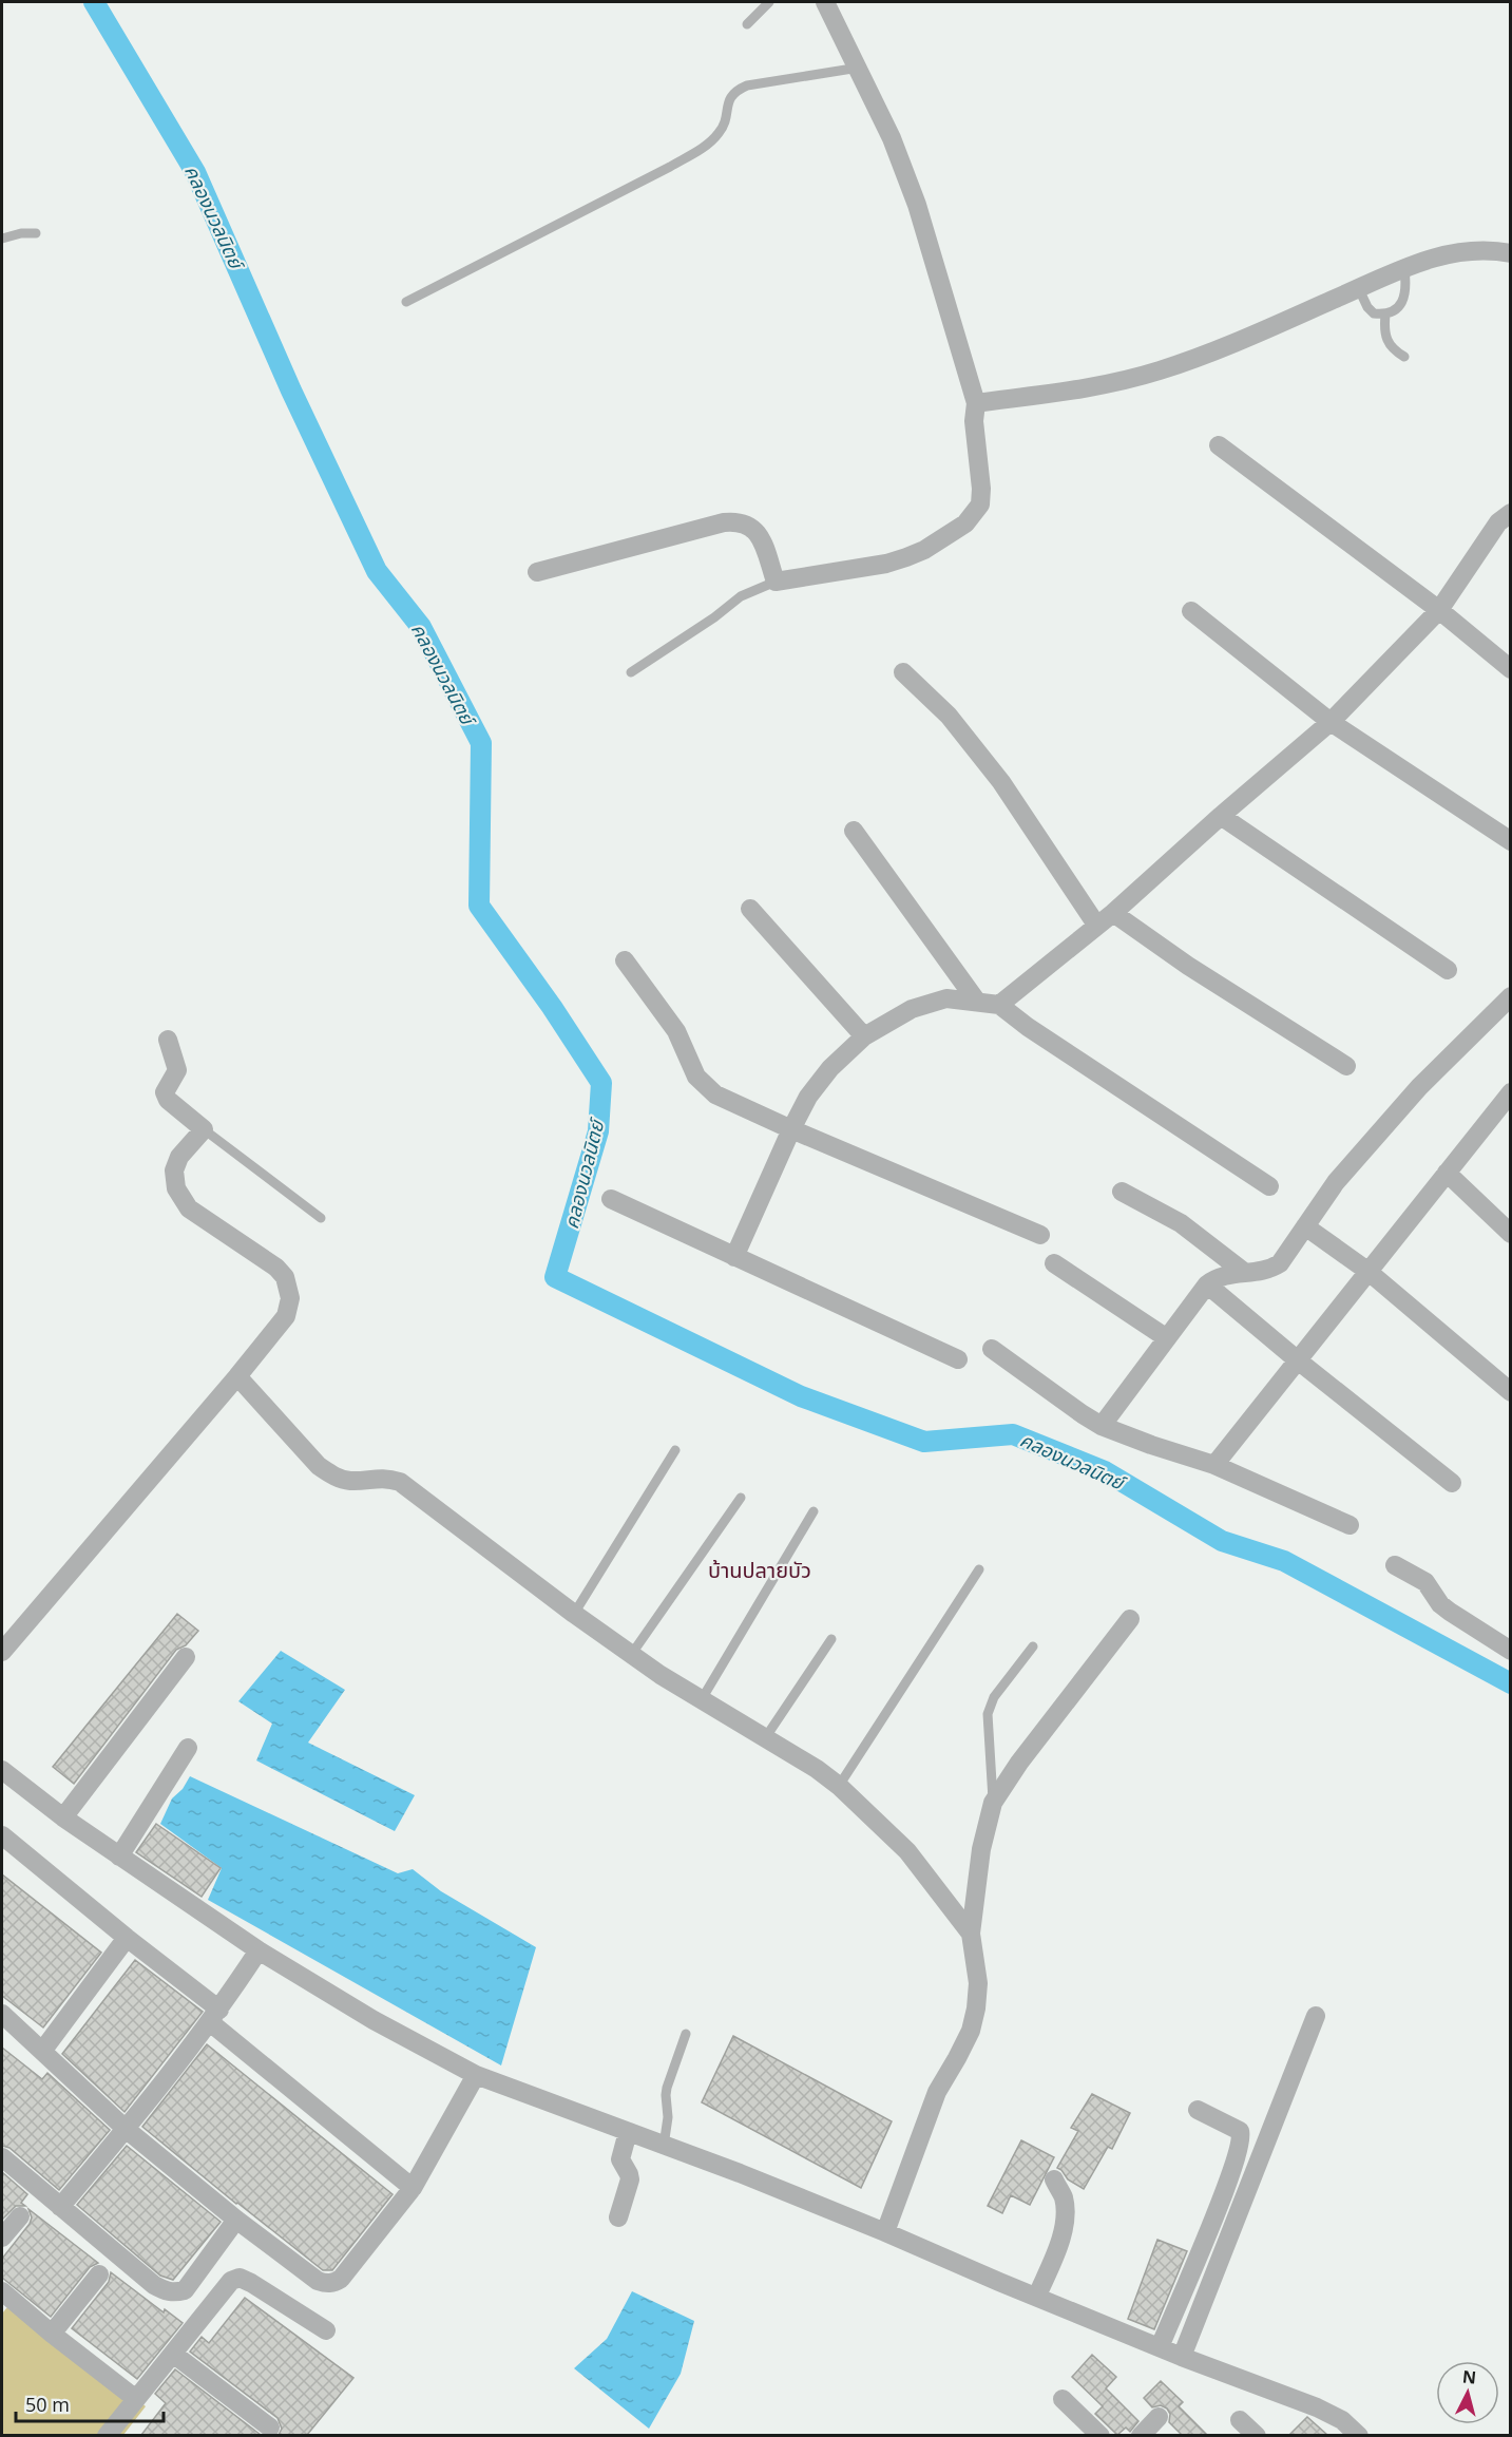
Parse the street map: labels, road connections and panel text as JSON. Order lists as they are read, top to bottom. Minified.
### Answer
{"districts":["บ้านปลายบัว"],"water":["คลองนวลนิตย์"],"scale_bar":"50 m","north":"top"}
